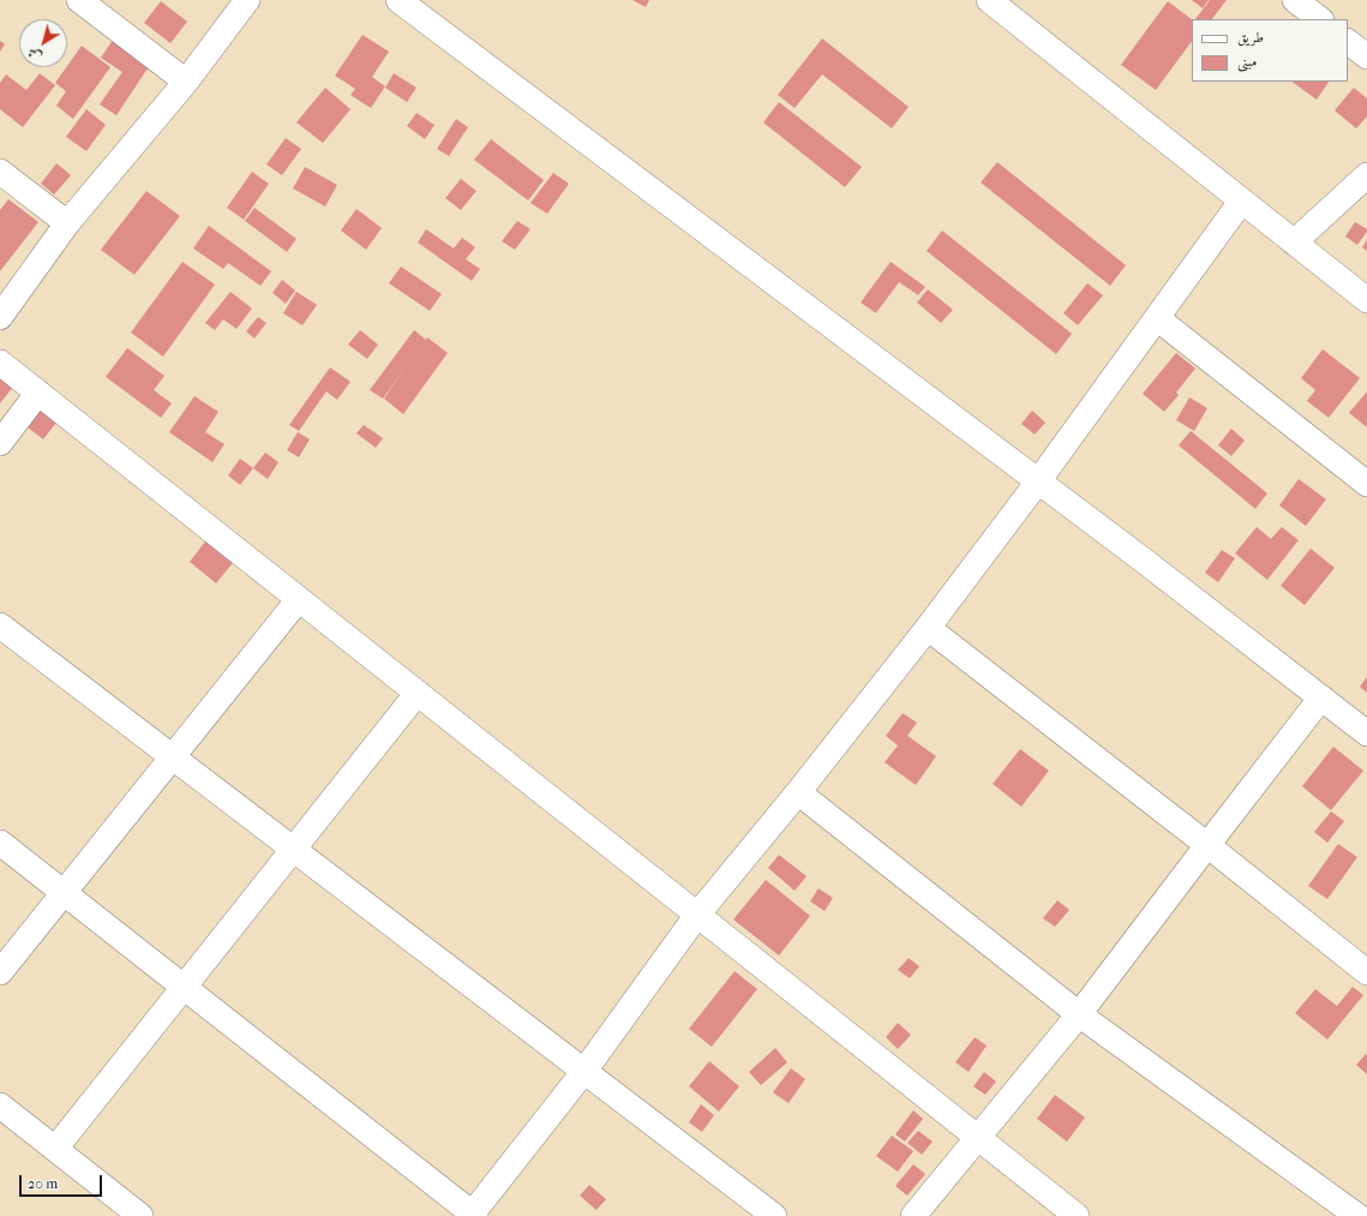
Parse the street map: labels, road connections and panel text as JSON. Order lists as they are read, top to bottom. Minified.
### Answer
{"legend":["طريق","مبنى"],"scale_bar":"20 m","north":"bottom left"}
